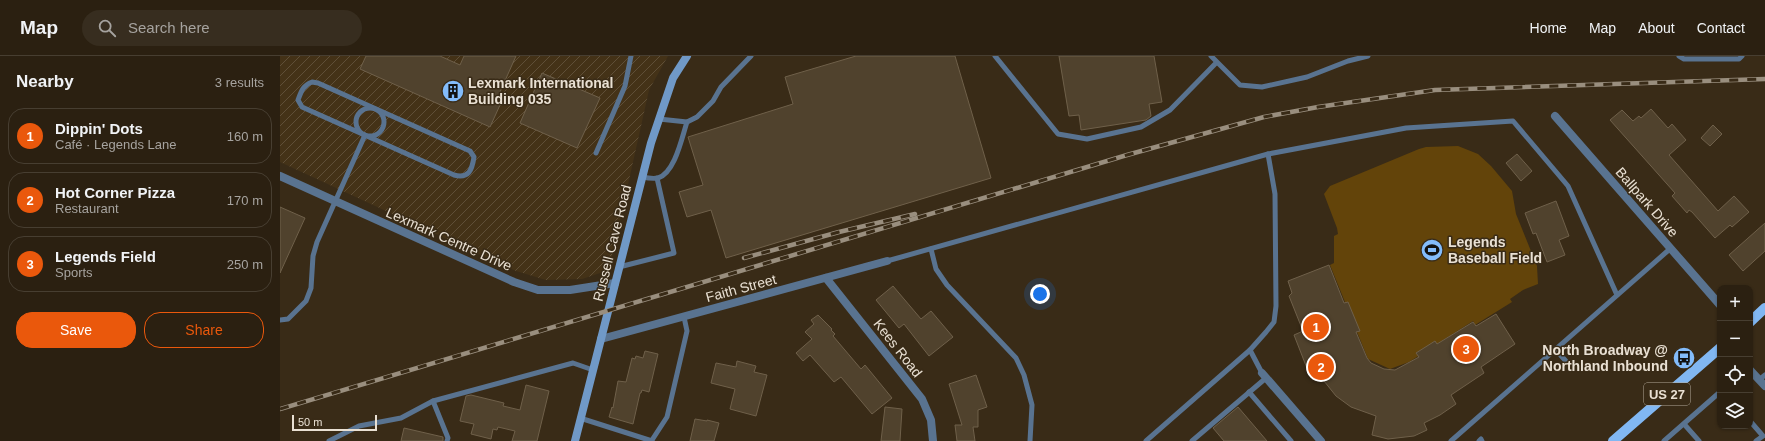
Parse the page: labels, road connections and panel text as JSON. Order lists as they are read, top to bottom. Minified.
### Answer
{"streets":{"main road":["US 27"],"street":["Ballpark Drive","Lexmark Centre Drive","Russell Cave Road","Faith Street","Kees Road"]},"crossings":[["Lexmark Centre Drive","Russell Cave Road"],["Russell Cave Road","Faith Street"],["Faith Street","Kees Road"]],"places":{"building":["Lexmark International Building 035"],"sports":["Legends Baseball Field"],"bus stop":["North Broadway @ Northland Inbound"]},"scale_bar":"50 m","page":{"header":"Map","search":"Search here","nav":["Home","Map","About","Contact"],"heading":["Nearby","3 results"],"list":[{"mark":"1","name":"Dippin' Dots","note":"Café · Legends Lane","value":"160 m"},{"mark":"2","name":"Hot Corner Pizza","note":"Restaurant","value":"170 m"},{"mark":"3","name":"Legends Field","note":"Sports","value":"250 m"}],"map_buttons":["+","−"],"buttons":["Save","Share"],"pins":["1","3","2"],"scale":"50 m"}}
